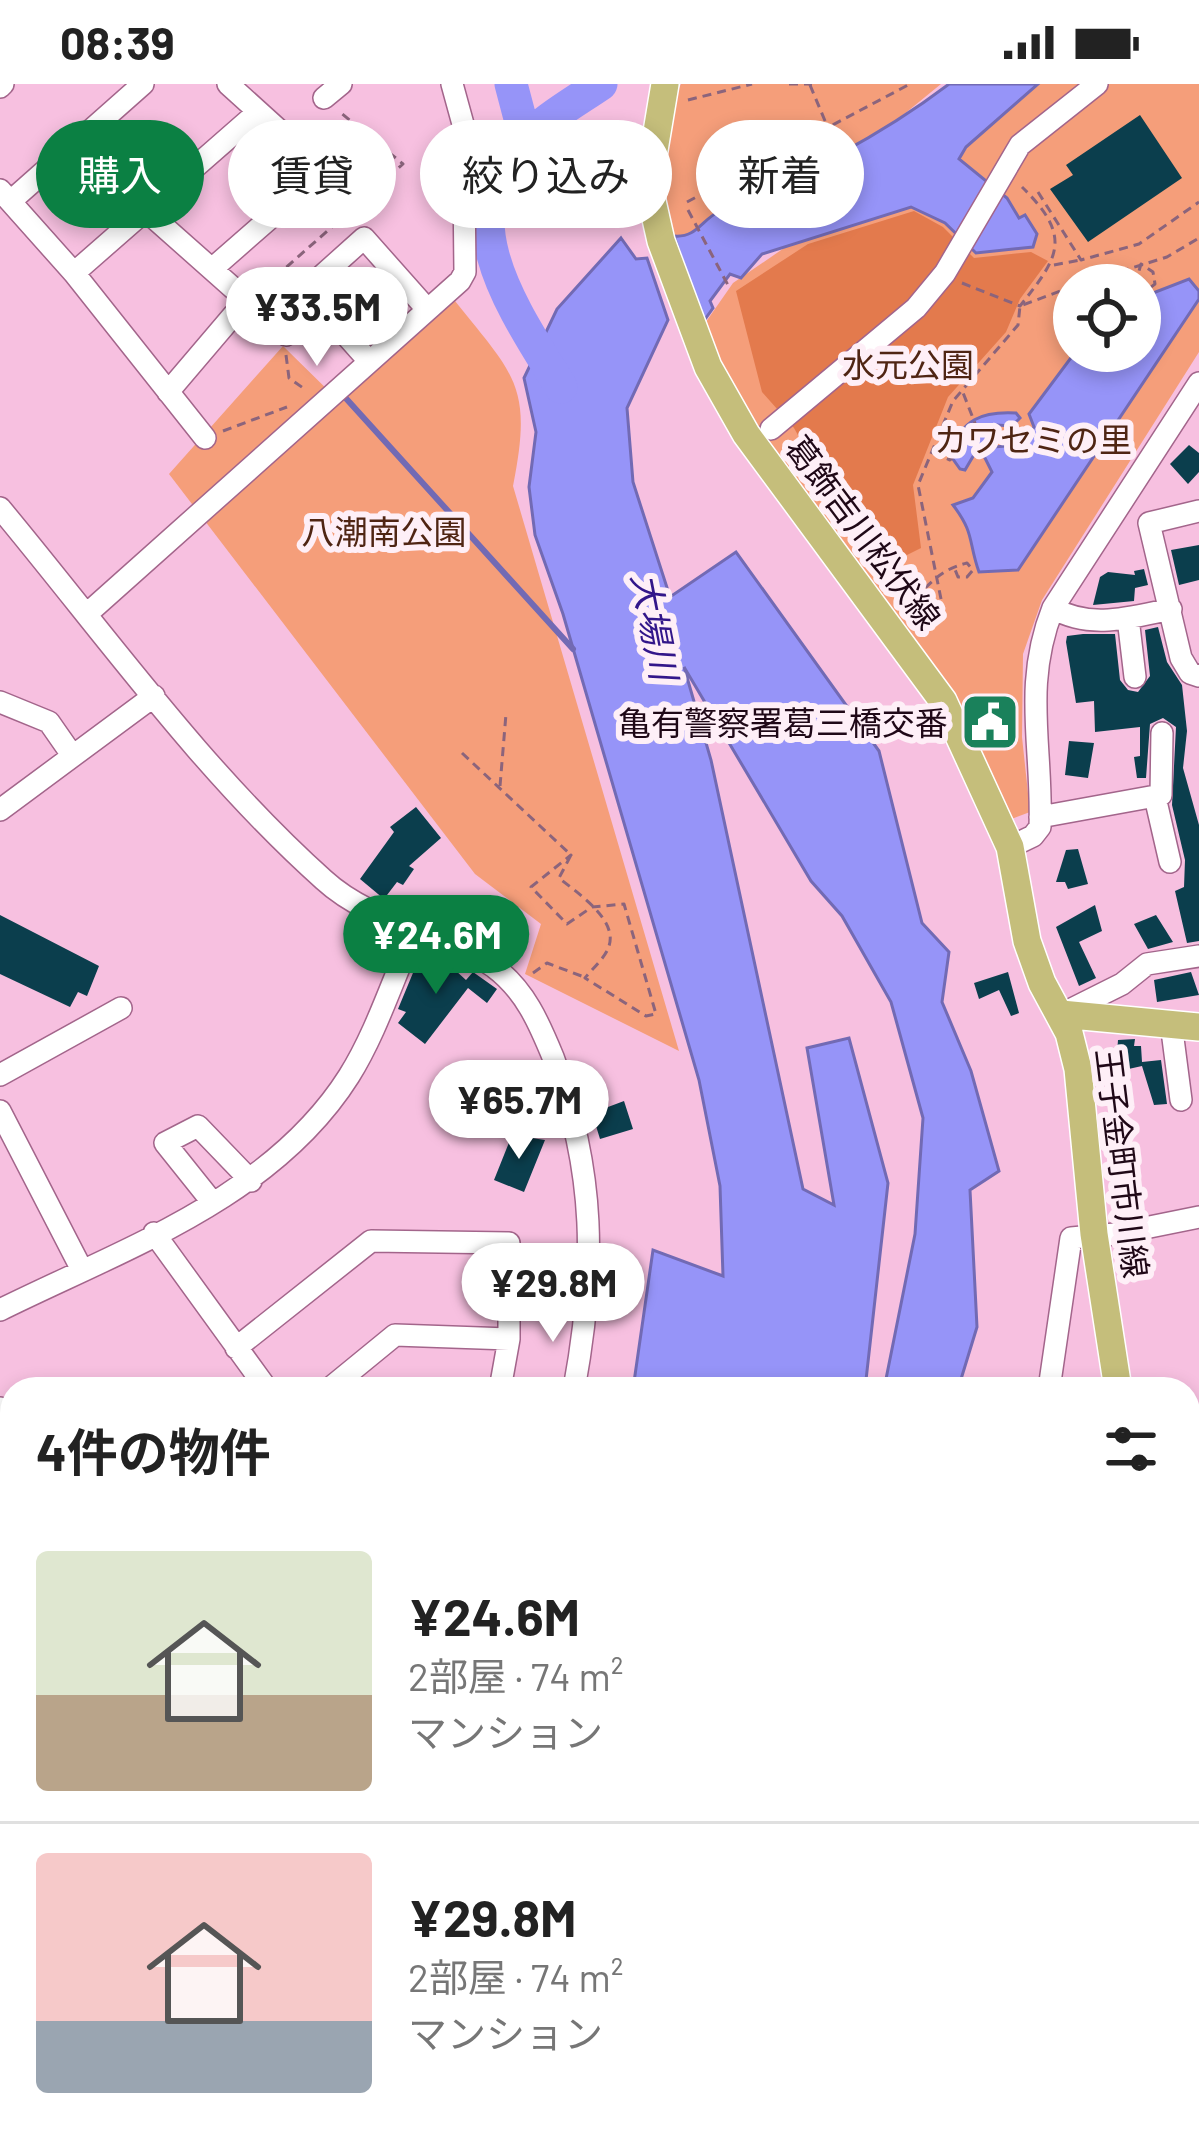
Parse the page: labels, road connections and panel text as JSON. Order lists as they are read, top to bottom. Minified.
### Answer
{"streets":{"main road":["葛飾吉川松伏線","王子金町市川線"]},"crossings":[["葛飾吉川松伏線","王子金町市川線"]],"water":["大場川"],"parks":["水元公園","カワセミの里","八潮南公園"],"places":{"public building":["亀有警察署葛三橋交番"]},"page":{"status":"08:39","chip":["購入","賃貸","絞り込み","新着"],"price":["¥33.5M","¥24.6M","¥65.7M","¥29.8M"],"heading":"4件の物件","list":[{"name":"¥24.6M","note":"2部屋 · 74 m² · マンション"},{"name":"¥29.8M","note":"2部屋 · 74 m² · マンション"}]}}
